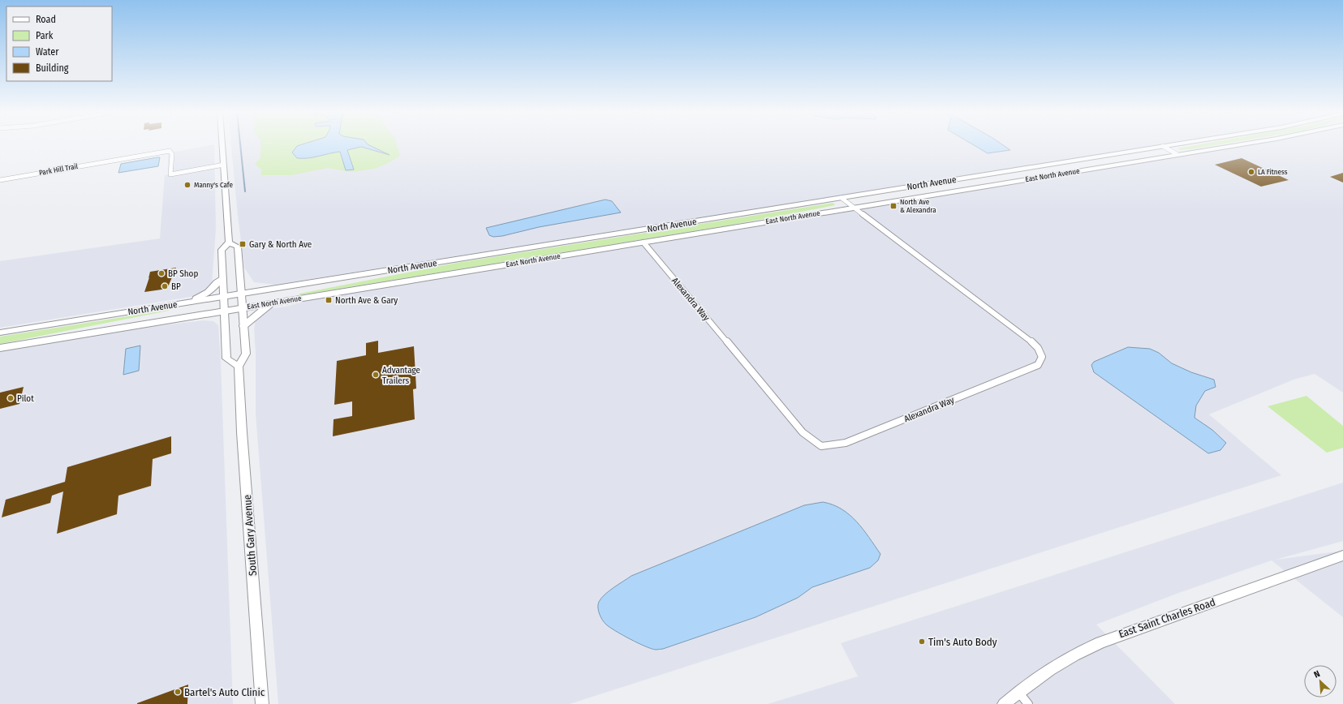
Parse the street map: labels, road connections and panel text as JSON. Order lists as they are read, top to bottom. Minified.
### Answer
{"streets":{"main road":["East North Avenue","North Avenue"],"street":["Park Hill Trail","Alexandra Way","South Gary Avenue","East Saint Charles Road"]},"crossings":[["East North Avenue","North Avenue"],["East North Avenue","Alexandra Way"],["East North Avenue","South Gary Avenue"],["North Avenue","Alexandra Way"],["North Avenue","South Gary Avenue"]],"places":{"other":["LA Fitness","Manny's Cafe","BP Shop","BP","Advantage Trailers","Pilot","Tim's Auto Body","Bartel's Auto Clinic"],"transit":["North Ave & Alexandra","Gary & North Ave","North Ave & Gary"]},"legend":["Road","Park","Water","Building"],"north":"top left"}
